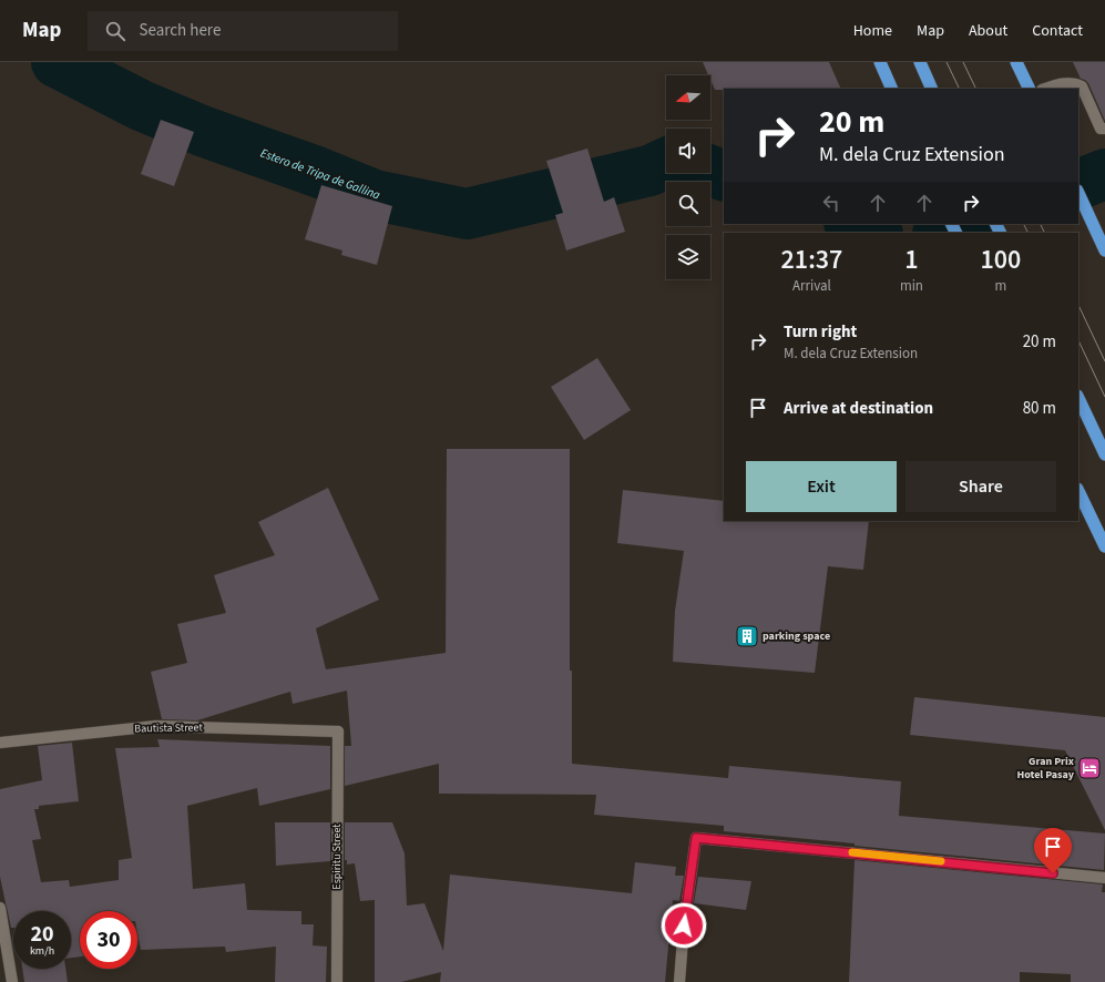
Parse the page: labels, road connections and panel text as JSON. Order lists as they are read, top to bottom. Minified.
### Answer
{"streets":{"street":["Bautista Street","Espiritu Street"]},"crossings":[["Bautista Street","Espiritu Street"]],"water":["Estero de Tripa de Gallina"],"places":{"building":["parking space"],"hotel":["Gran Prix Hotel Pasay"]},"north":"left","page":{"header":"Map","search":"Search here","nav":["Home","Map","About","Contact"],"turn":["20 m","M. dela Cruz Extension"],"eta":["21:37","Arrival","1","min","100","m"],"list":[{"name":"Turn right","note":"M. dela Cruz Extension","value":"20 m"},{"name":"Arrive at destination","value":"80 m"}],"buttons":["Exit","Share"],"speed":"20 km/h","limit":"30"}}
